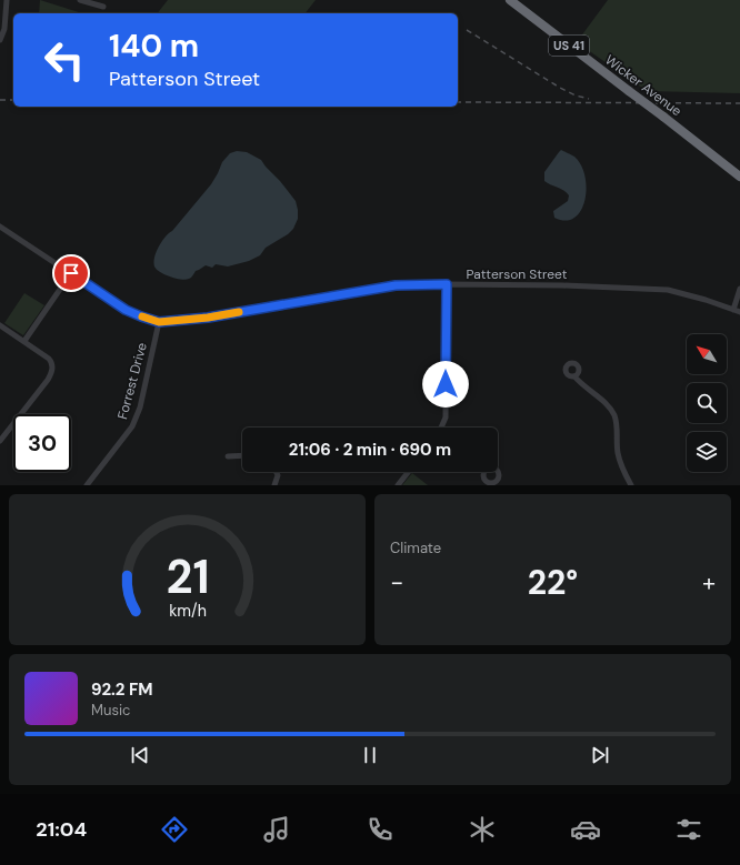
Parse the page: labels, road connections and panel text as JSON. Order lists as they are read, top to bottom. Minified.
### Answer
{"streets":{"highway":["US 41","Wicker Avenue"],"street":["Patterson Street","Forrest Drive"]},"crossings":[["Patterson Street","Forrest Drive"]],"north":"top left","page":{"turn":["140 m","Patterson Street"],"limit":"30","trip":"21:06 · 2 min · 690 m","tile":"Climate","heat":["−","22°","+"],"song":["92.2 FM","Music"],"tabs":"21:04","gauge":["21","km/h"]}}
